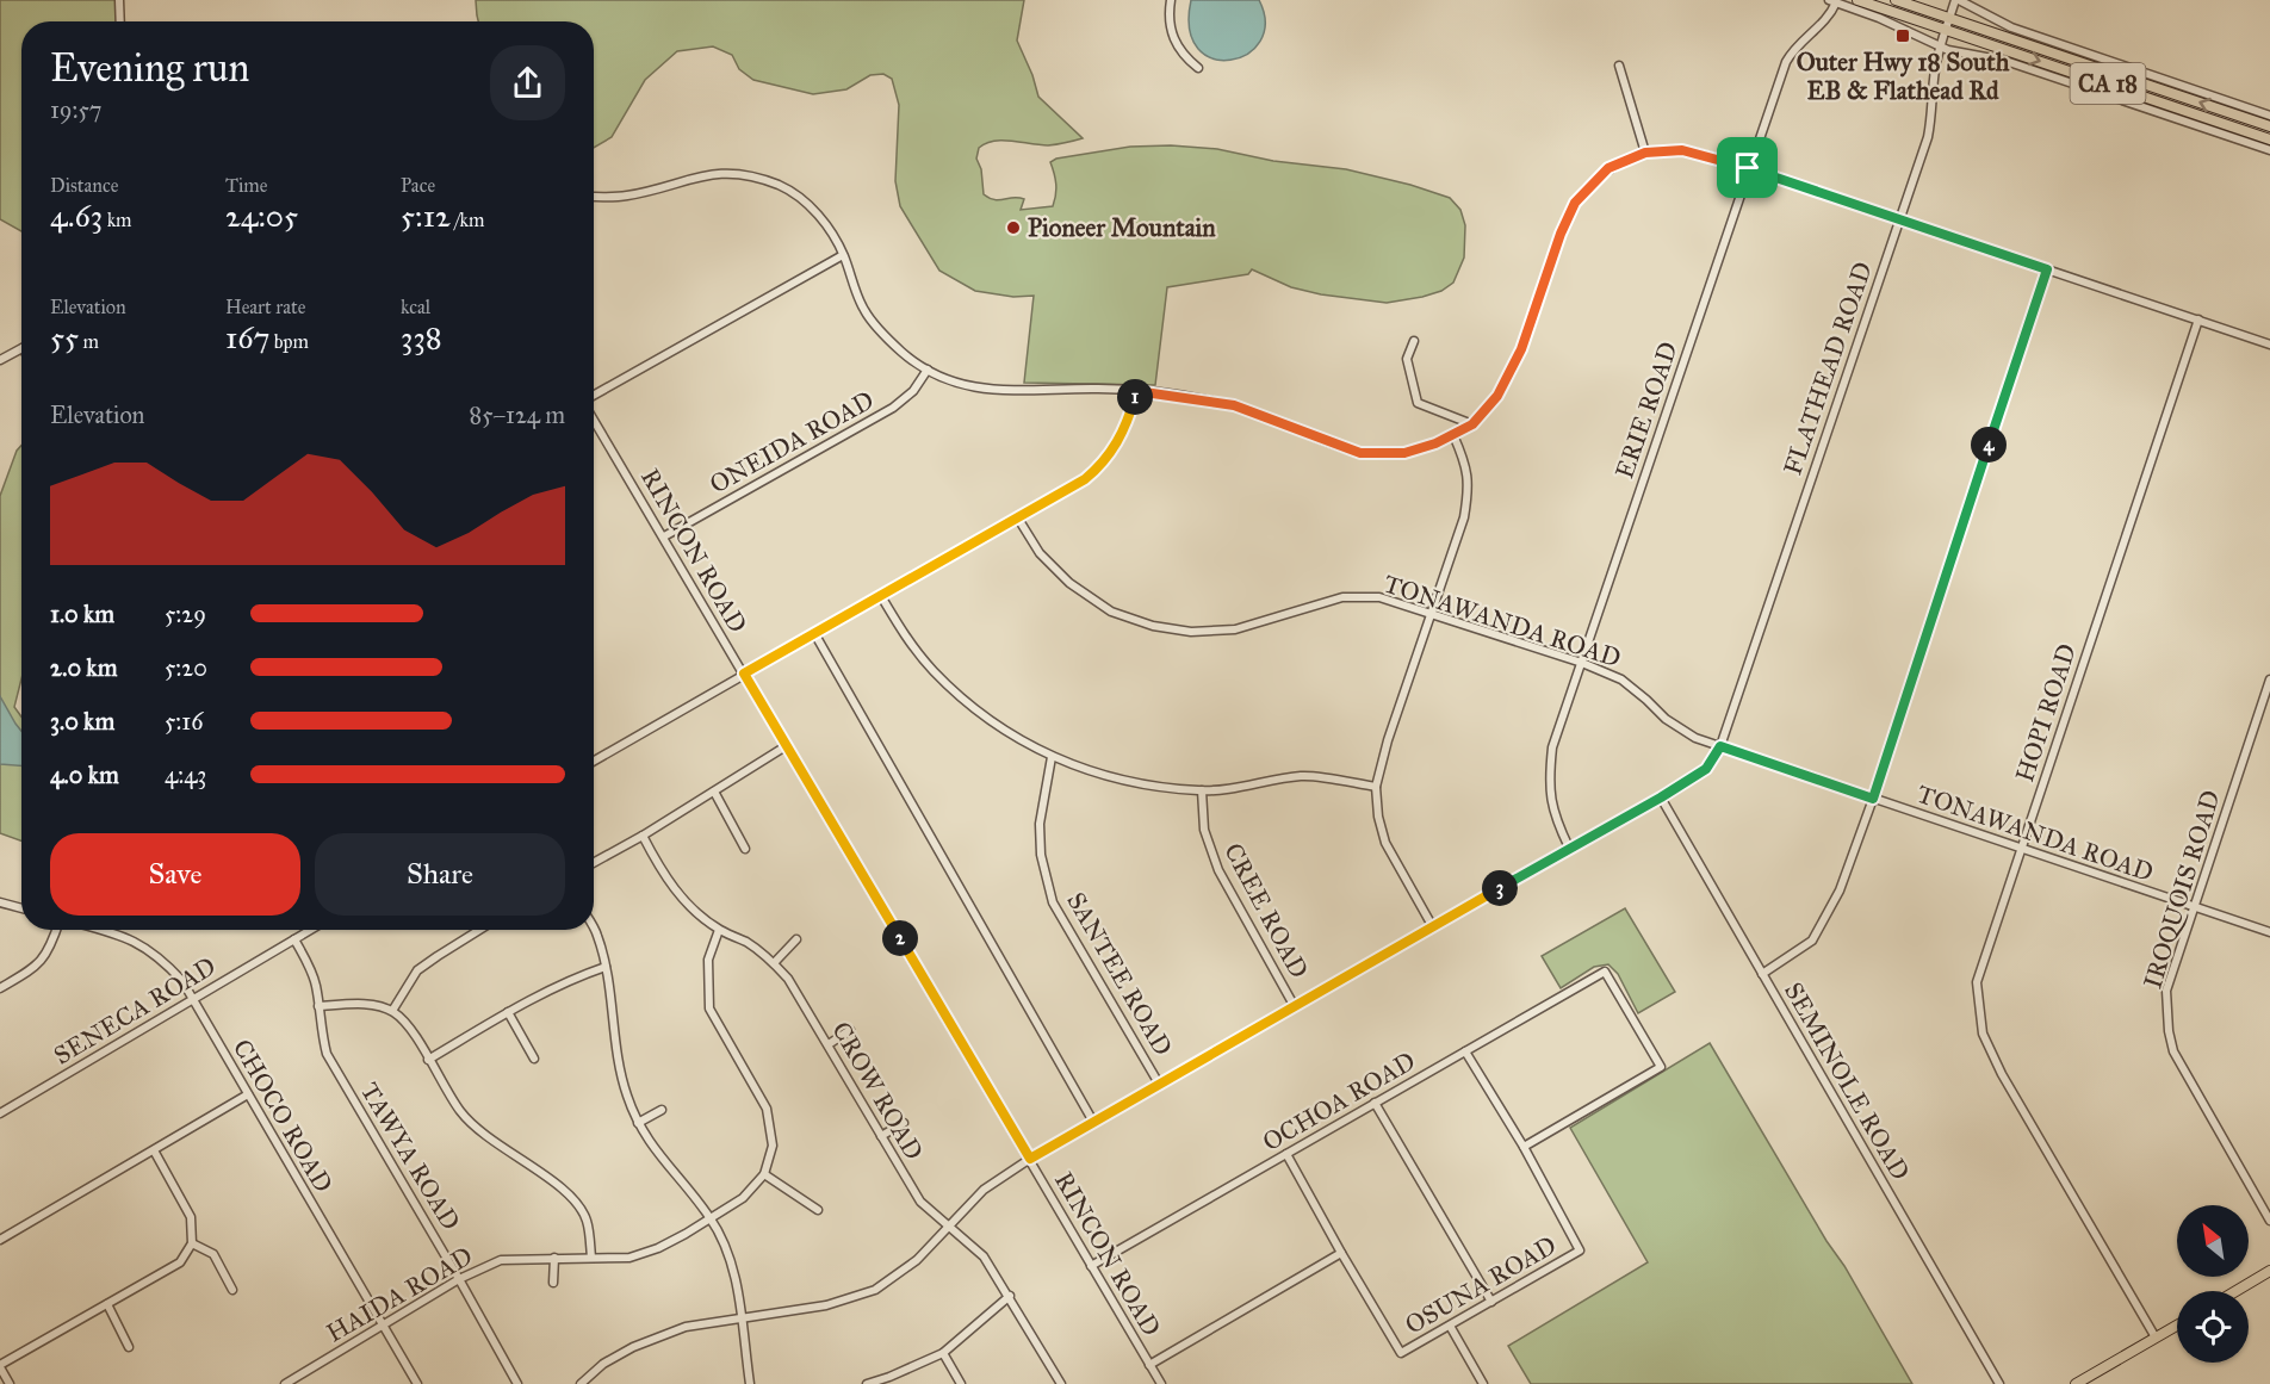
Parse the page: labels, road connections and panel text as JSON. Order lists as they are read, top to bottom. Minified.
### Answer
{"streets":{"main road":["CA 18"],"street":["FLATHEAD ROAD","ERIE ROAD","ONEIDA ROAD","RINCON ROAD","TONAWANDA ROAD","HOPI ROAD","IROQUOIS ROAD","CREE ROAD","SANTEE ROAD","SENECA ROAD","SEMINOLE ROAD","CROW ROAD","OCHOA ROAD","CHOCO ROAD","TAWYA ROAD","OSUNA ROAD","HAIDA ROAD"]},"crossings":[["CA 18","FLATHEAD ROAD"],["FLATHEAD ROAD","ERIE ROAD"],["FLATHEAD ROAD","RINCON ROAD"],["FLATHEAD ROAD","TONAWANDA ROAD"],["FLATHEAD ROAD","CREE ROAD"],["FLATHEAD ROAD","SANTEE ROAD"],["FLATHEAD ROAD","SEMINOLE ROAD"],["FLATHEAD ROAD","CROW ROAD"],["ERIE ROAD","TONAWANDA ROAD"],["ONEIDA ROAD","RINCON ROAD"],["RINCON ROAD","OCHOA ROAD"],["TONAWANDA ROAD","HOPI ROAD"],["TONAWANDA ROAD","IROQUOIS ROAD"],["SENECA ROAD","CHOCO ROAD"],["SENECA ROAD","TAWYA ROAD"],["OCHOA ROAD","OSUNA ROAD"],["CHOCO ROAD","HAIDA ROAD"],["TAWYA ROAD","HAIDA ROAD"]],"places":{"transit":["Outer Hwy 18 South EB & Flathead Rd"],"other":["Pioneer Mountain"]},"north":"top left","page":{"heading":["Evening run","19:57"],"stats":[["Distance","4.63 km"],["Time","24:05"],["Pace","5:12 /km"],["Elevation","55 m"],["Heart rate","167 bpm"],["kcal","338"]],"pins":["1","4","3","2"],"chart":["Elevation","85–124 m"],"list":[{"name":"1.0 km","note":"5:29"},{"name":"2.0 km","note":"5:20"},{"name":"3.0 km","note":"5:16"},{"name":"4.0 km","note":"4:43"}],"buttons":["Save","Share"]}}
